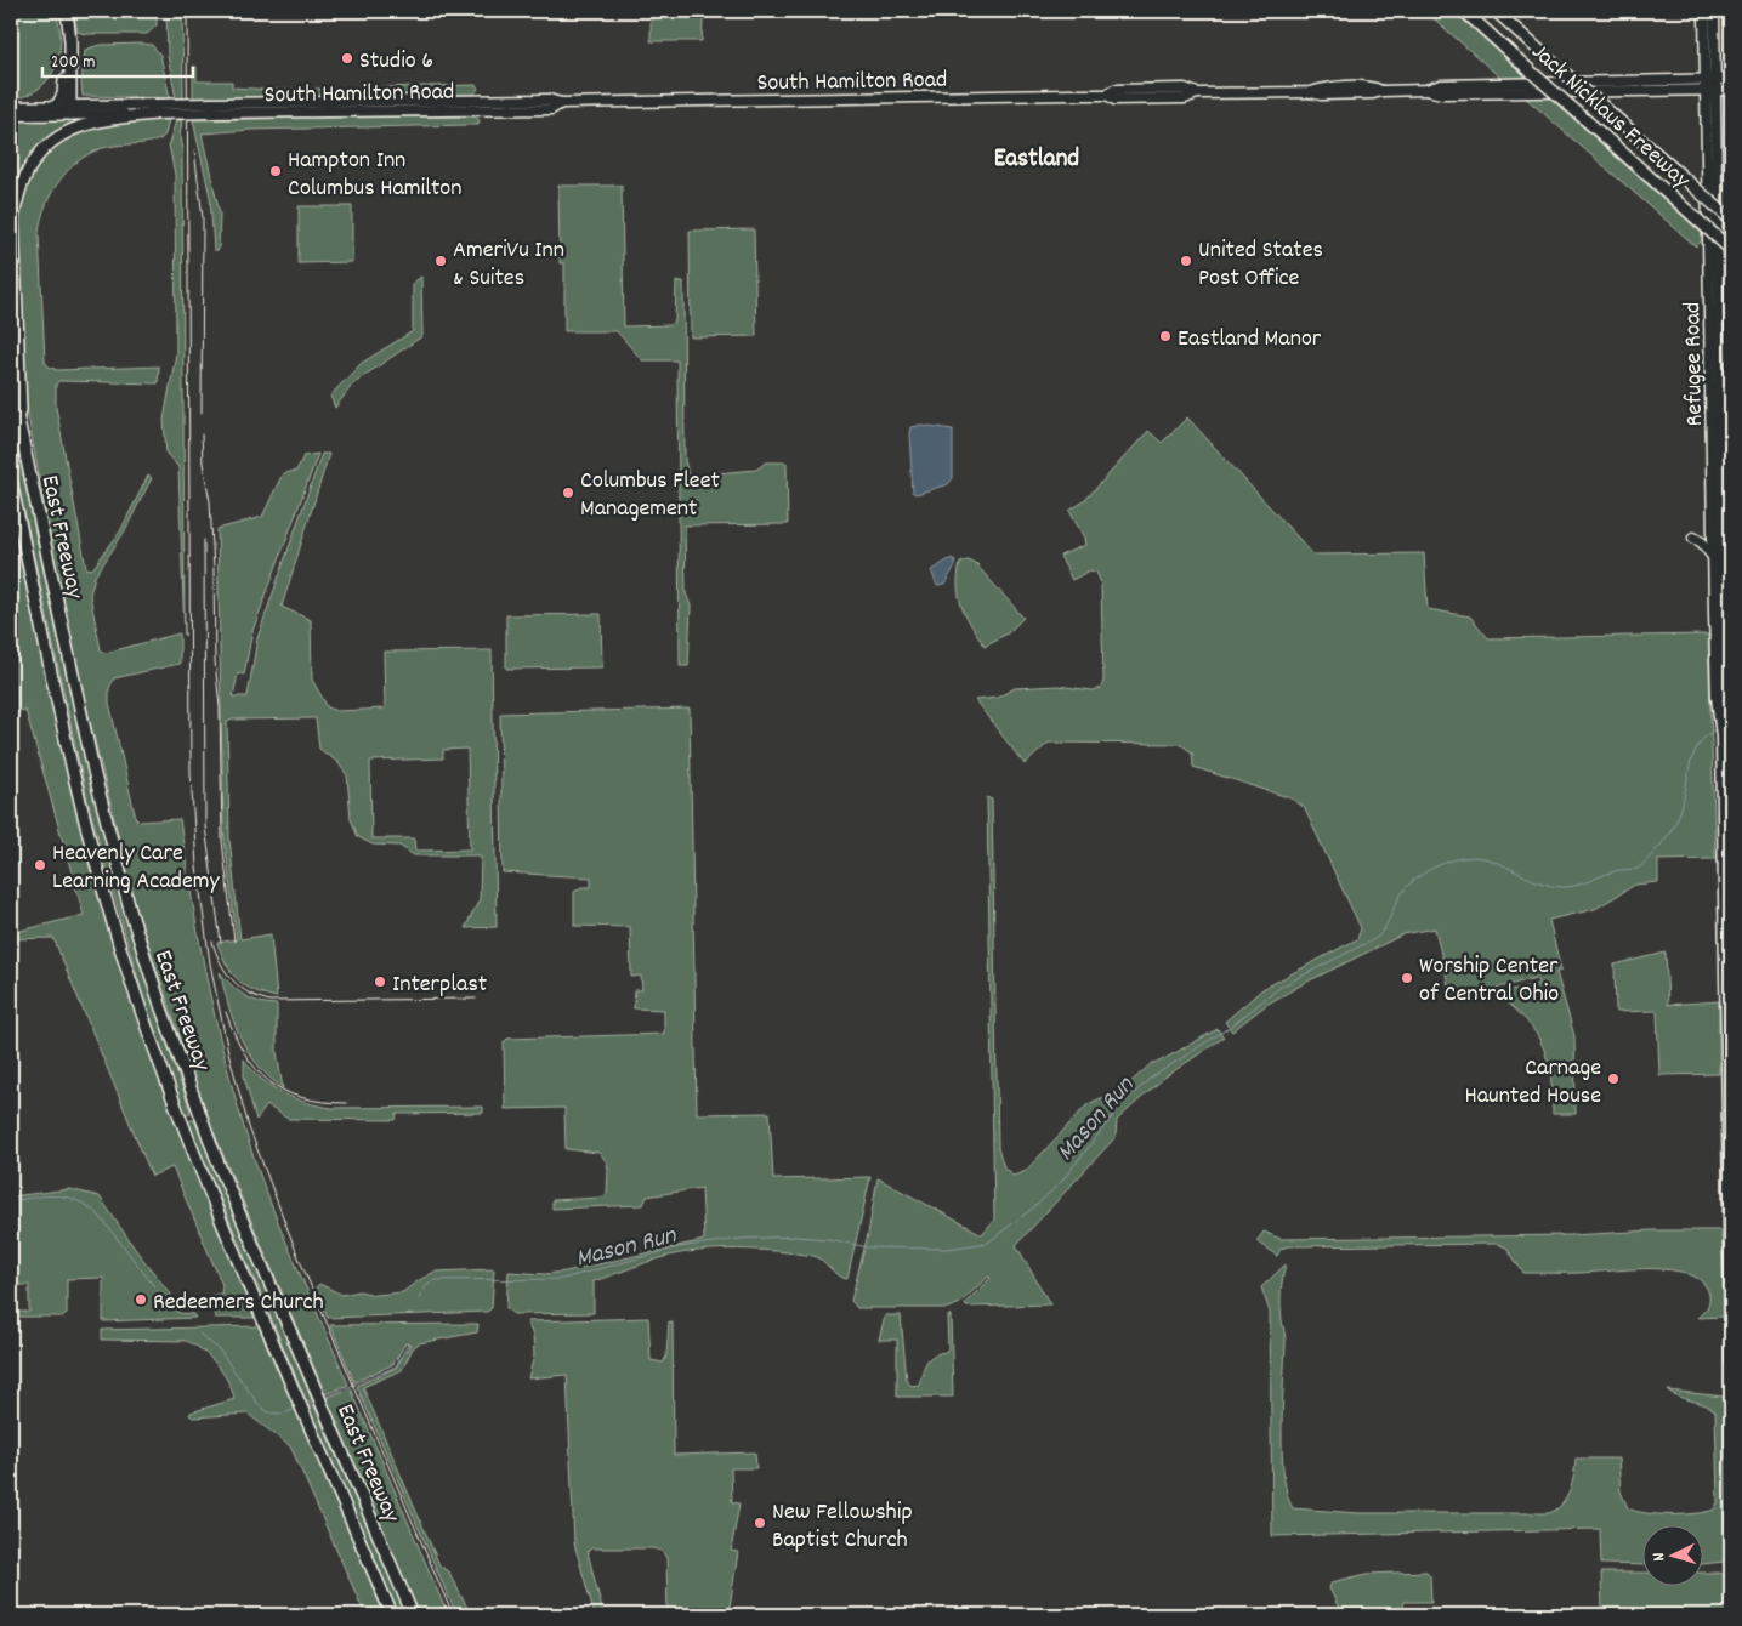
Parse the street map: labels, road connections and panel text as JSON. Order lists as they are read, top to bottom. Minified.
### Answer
{"streets":{"highway":["Jack Nicklaus Freeway","East Freeway"],"main road":["South Hamilton Road","Refugee Road"]},"crossings":[["South Hamilton Road","Refugee Road"]],"districts":["Eastland"],"water":["Mason Run"],"places":["Studio 6","Hampton Inn Columbus Hamilton","AmeriVu Inn & Suites","United States Post Office","Eastland Manor","Columbus Fleet Management","Heavenly Care Learning Academy","Worship Center of Central Ohio","Interplast","Carnage Haunted House","Redeemers Church","New Fellowship Baptist Church"],"scale_bar":"200 m","north":"left"}
